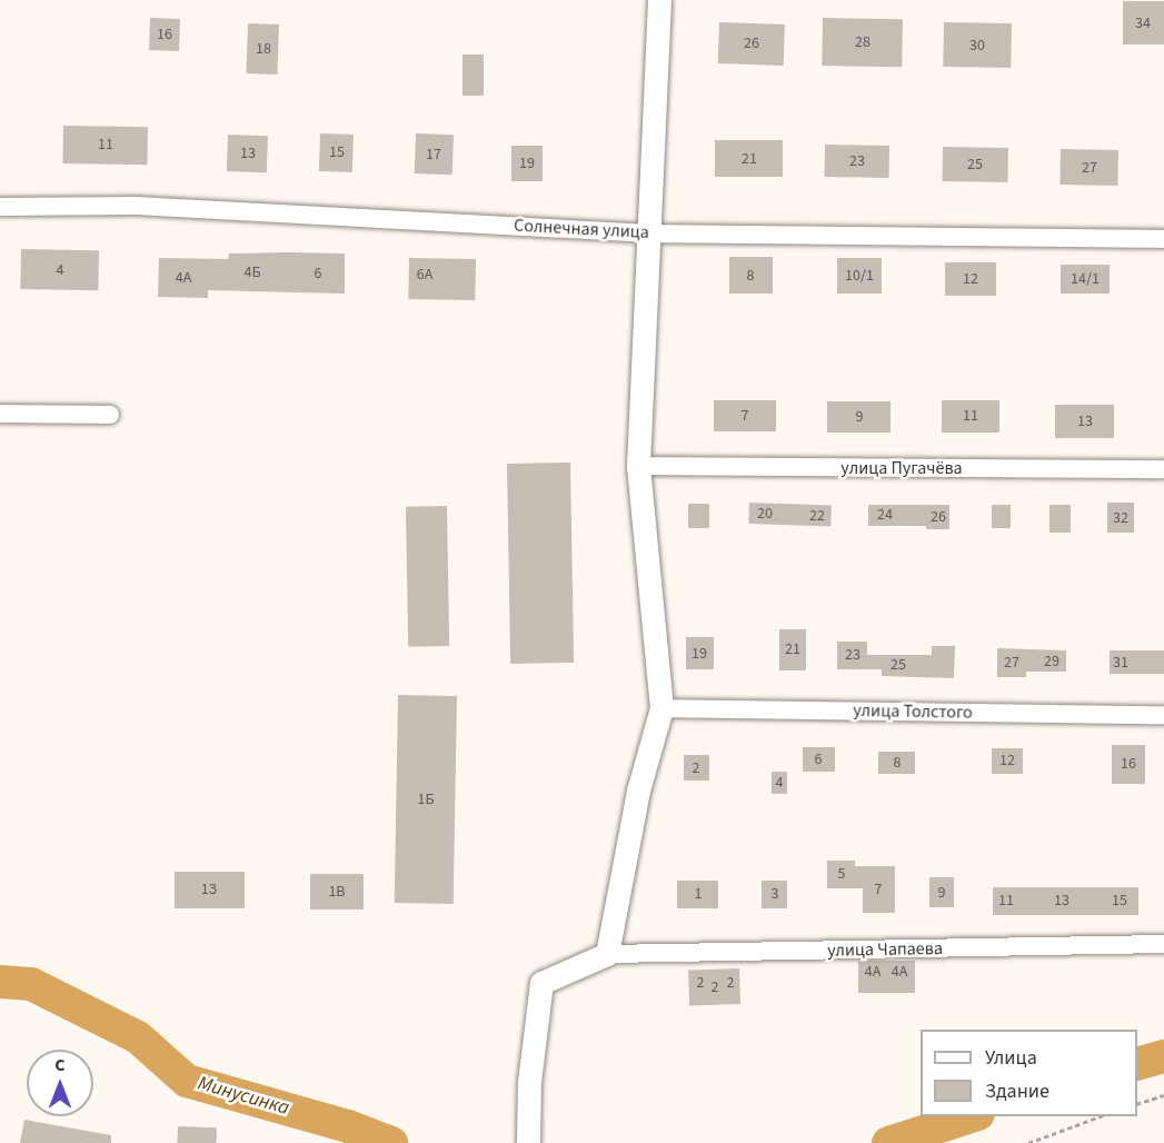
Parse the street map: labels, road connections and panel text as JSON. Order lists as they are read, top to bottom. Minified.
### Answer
{"streets":{"street":["Солнечная улица","улица Пугачёва","улица Толстого","улица Чапаева"]},"water":["Минусинка"],"house_numbers":["34","16","28","26","30","18","11","15","13","17","21","23","19","25","27","4","4Б","6","6А","8","10/1","4А","12","14/1","7","11","9","13","20","24","22","26","32","21","19","23","29","27","31","25","6","12","8","16","2","4","1Б","5","1З","7","1В","9","1","3","11","13","15","4А","4А","2","2","2"],"legend":["Улица","Здание"],"north":"top"}
